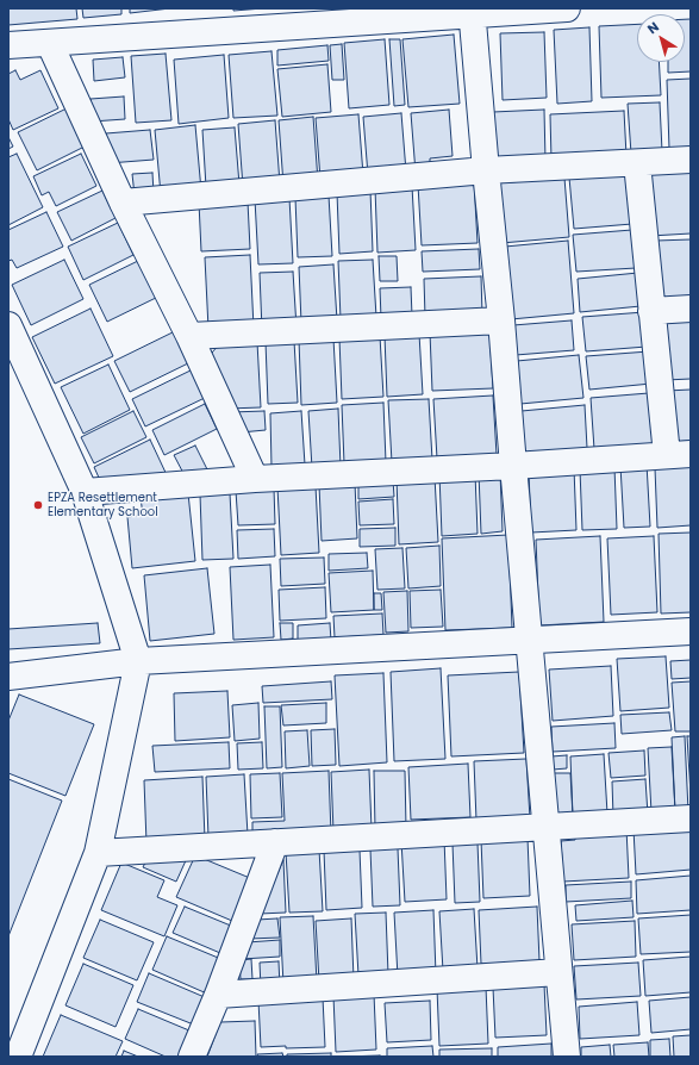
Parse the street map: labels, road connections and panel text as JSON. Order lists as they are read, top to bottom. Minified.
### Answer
{"places":["EPZA Resettlement Elementary School"],"north":"top left"}
